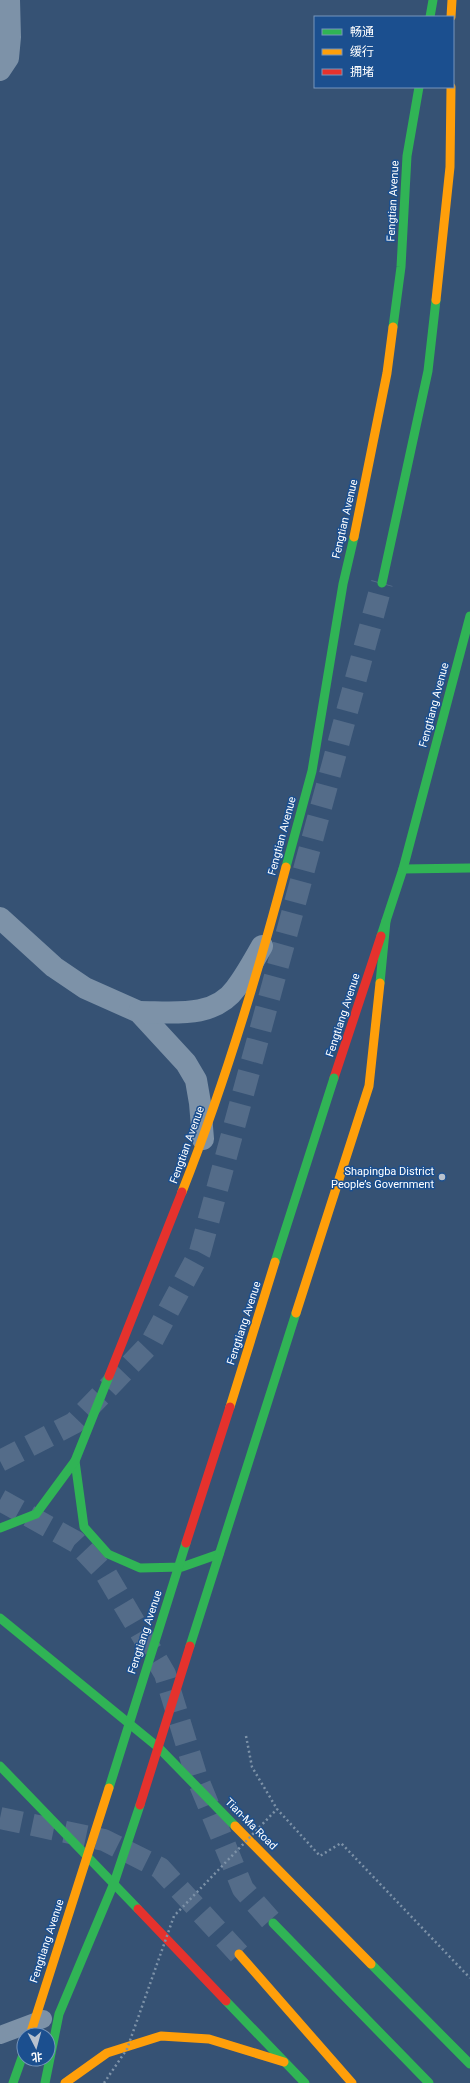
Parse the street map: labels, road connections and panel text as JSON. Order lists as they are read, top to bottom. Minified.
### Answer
{"streets":{"main road":["Fengtian Avenue","Fengtiang Avenue","Tian-Ma Road"]},"places":["Shapingba District People’s Government"],"legend":["畅通","缓行","拥堵"],"north":"bottom"}
